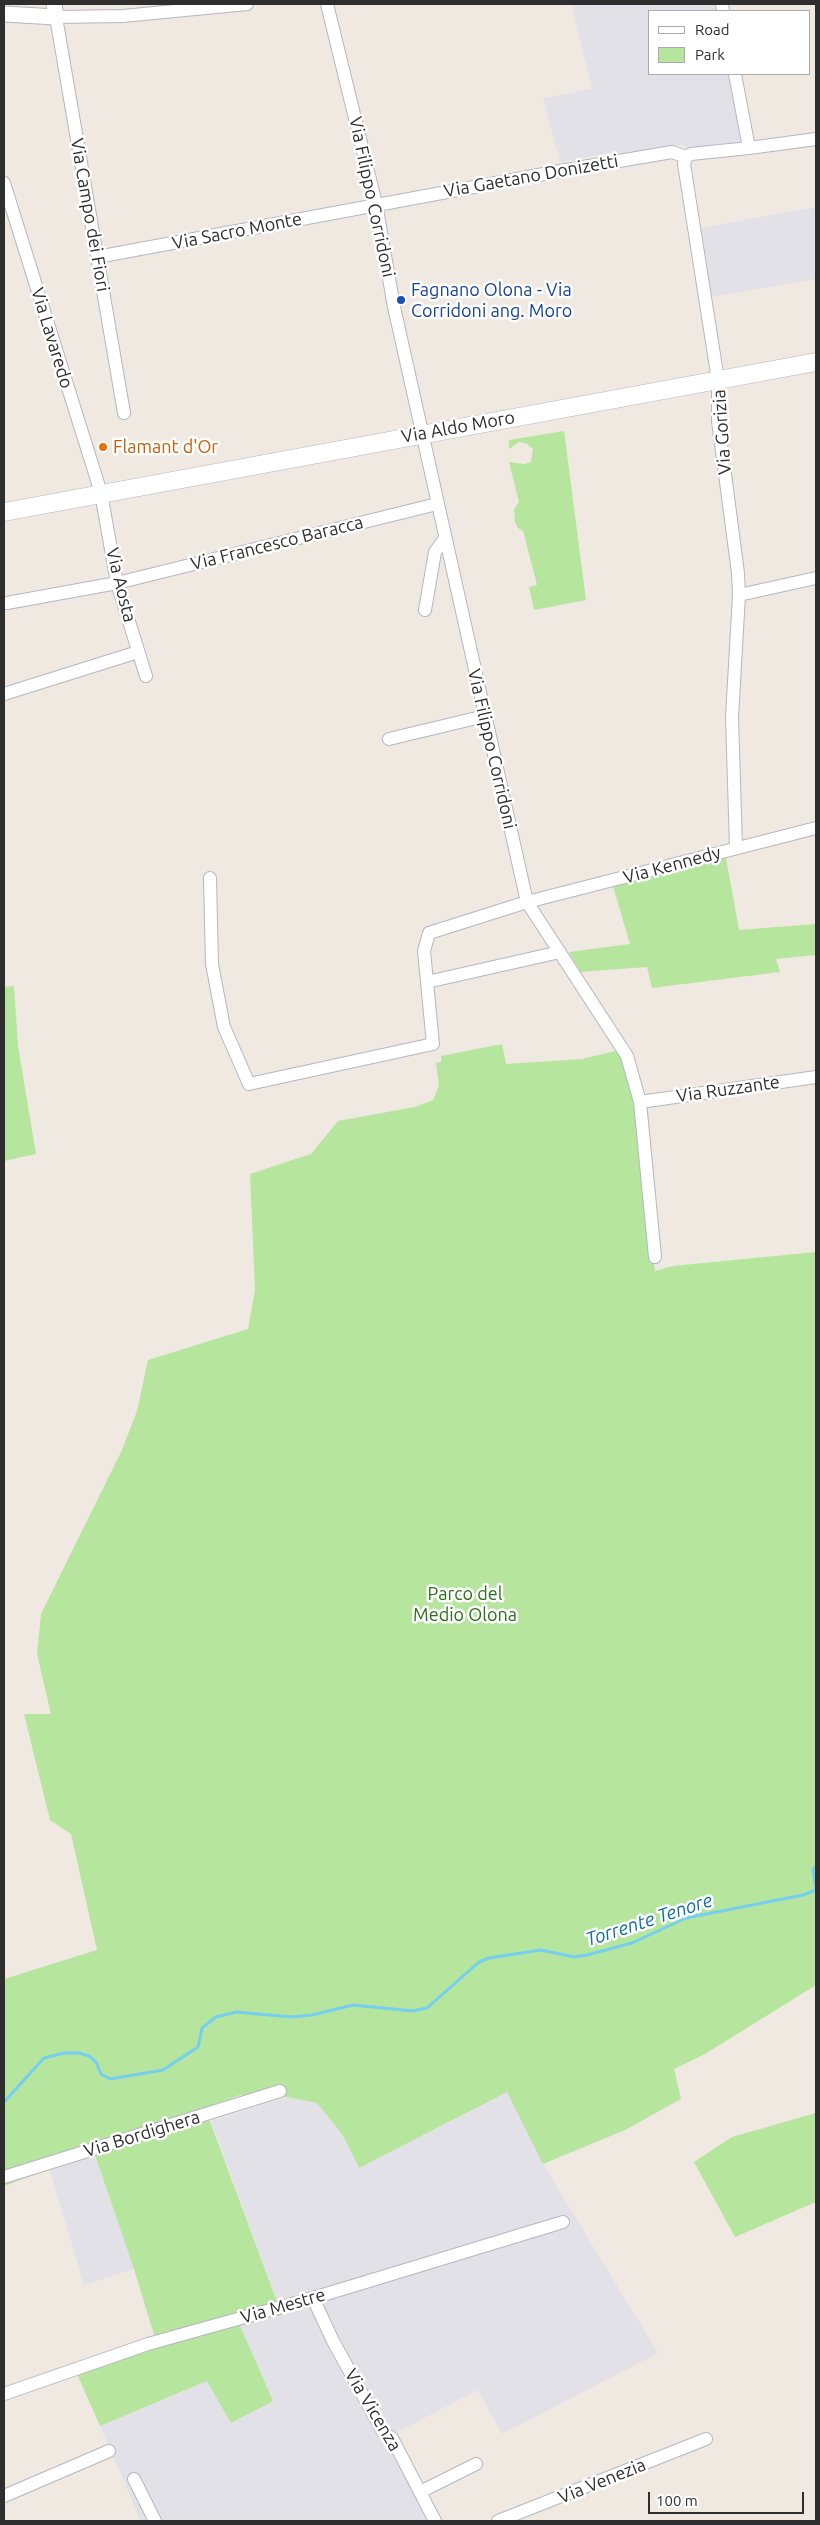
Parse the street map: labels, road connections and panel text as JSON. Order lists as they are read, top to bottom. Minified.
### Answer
{"streets":{"main road":["Via Aldo Moro"],"street":["Via Gaetano Donizetti","Via Filippo Corridoni","Via Campo dei Fiori","Via Sacro Monte","Via Lavaredo","Via Gorizia","Via Francesco Baracca","Via Aosta","Via Kennedy","Via Ruzzante","Via Bordighera","Via Mestre","Via Vicenza","Via Venezia"]},"crossings":[["Via Gaetano Donizetti","Via Filippo Corridoni"],["Via Gaetano Donizetti","Via Sacro Monte"],["Via Gaetano Donizetti","Via Gorizia"],["Via Filippo Corridoni","Via Sacro Monte"],["Via Filippo Corridoni","Via Aldo Moro"],["Via Filippo Corridoni","Via Francesco Baracca"],["Via Filippo Corridoni","Via Kennedy"],["Via Filippo Corridoni","Via Ruzzante"],["Via Campo dei Fiori","Via Sacro Monte"],["Via Lavaredo","Via Aldo Moro"],["Via Lavaredo","Via Aosta"],["Via Aldo Moro","Via Gorizia"],["Via Aldo Moro","Via Aosta"],["Via Gorizia","Via Kennedy"],["Via Francesco Baracca","Via Aosta"],["Via Mestre","Via Vicenza"]],"water":["Torrente Tenore"],"parks":["Parco del Medio Olona"],"places":["Fagnano Olona - Via Corridoni ang. Moro","Flamant d'Or"],"legend":["Road","Park"],"scale_bar":"100 m"}
